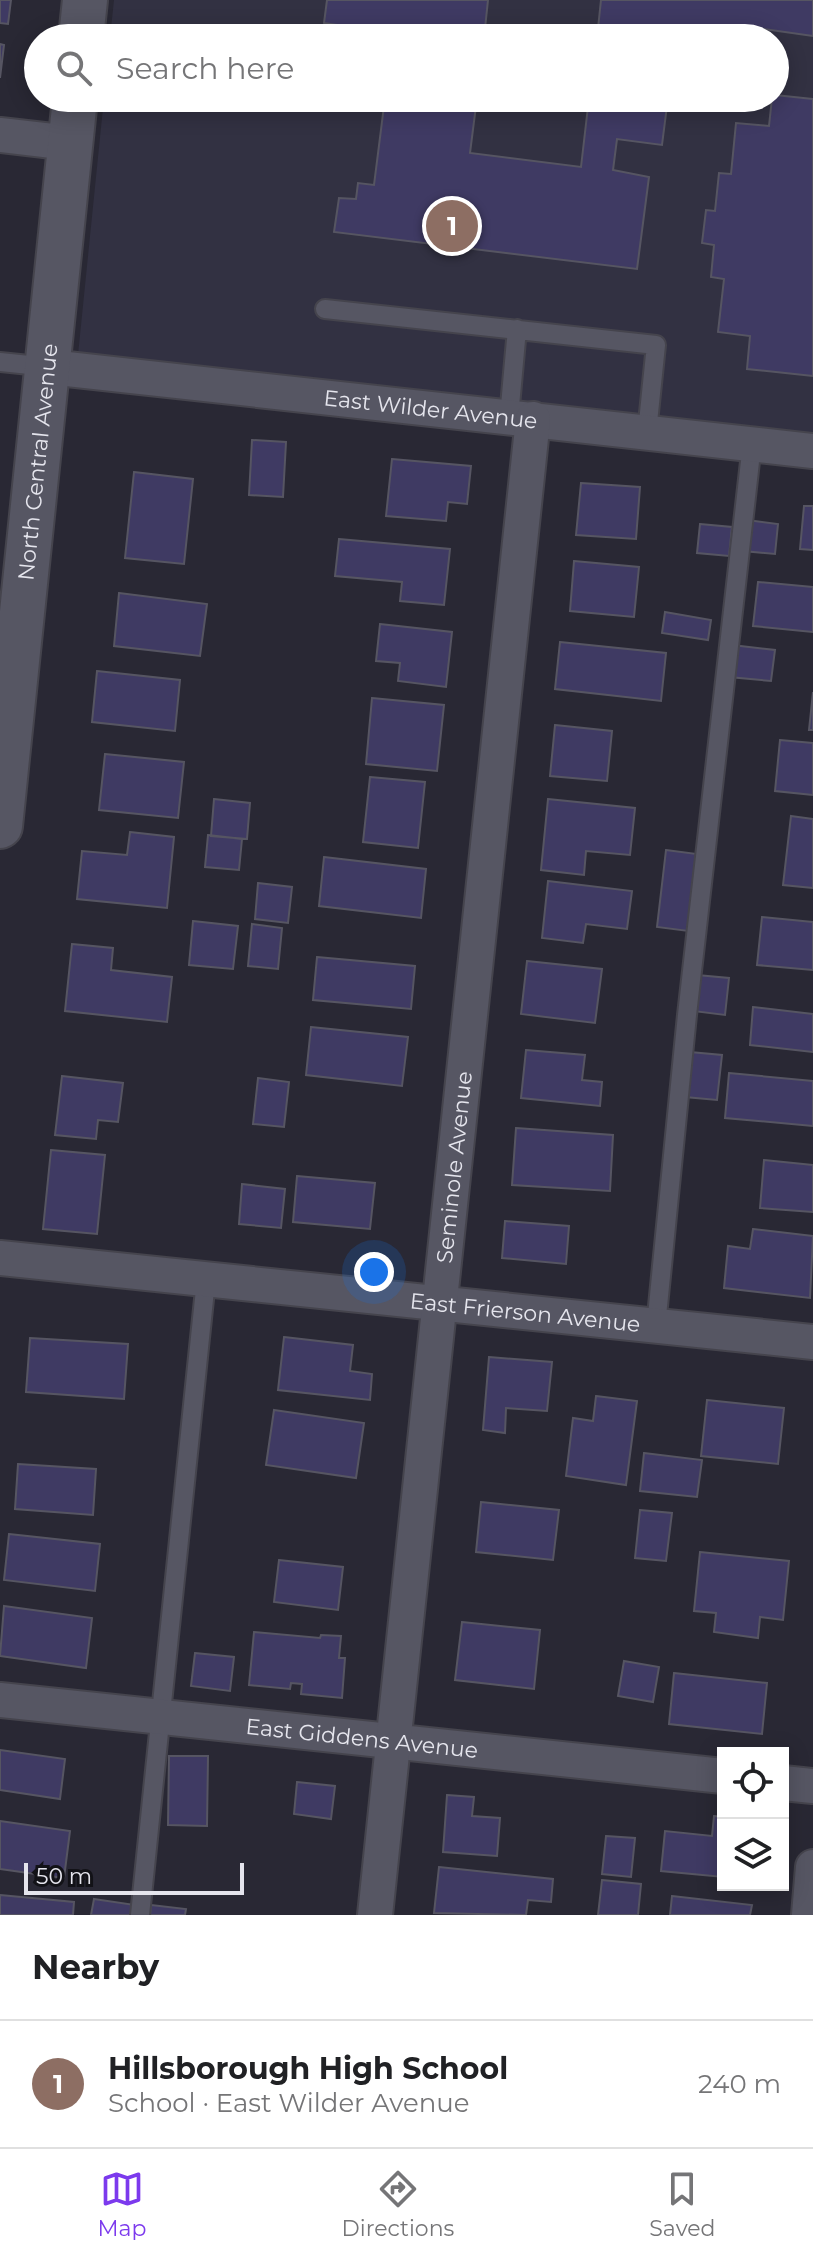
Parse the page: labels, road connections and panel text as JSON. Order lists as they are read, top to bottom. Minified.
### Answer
{"streets":{"street":["East Wilder Avenue","North Central Avenue","Seminole Avenue","East Frierson Avenue","East Giddens Avenue"]},"crossings":[["East Wilder Avenue","North Central Avenue"],["East Wilder Avenue","Seminole Avenue"],["Seminole Avenue","East Frierson Avenue"],["Seminole Avenue","East Giddens Avenue"]],"scale_bar":"50 m","page":{"search":"Search here","pins":"1","scale":"50 m","heading":"Nearby","list":[{"mark":"1","name":"Hillsborough High School","note":"School · East Wilder Avenue","value":"240 m"}],"nav":["Map","Directions","Saved"]}}
